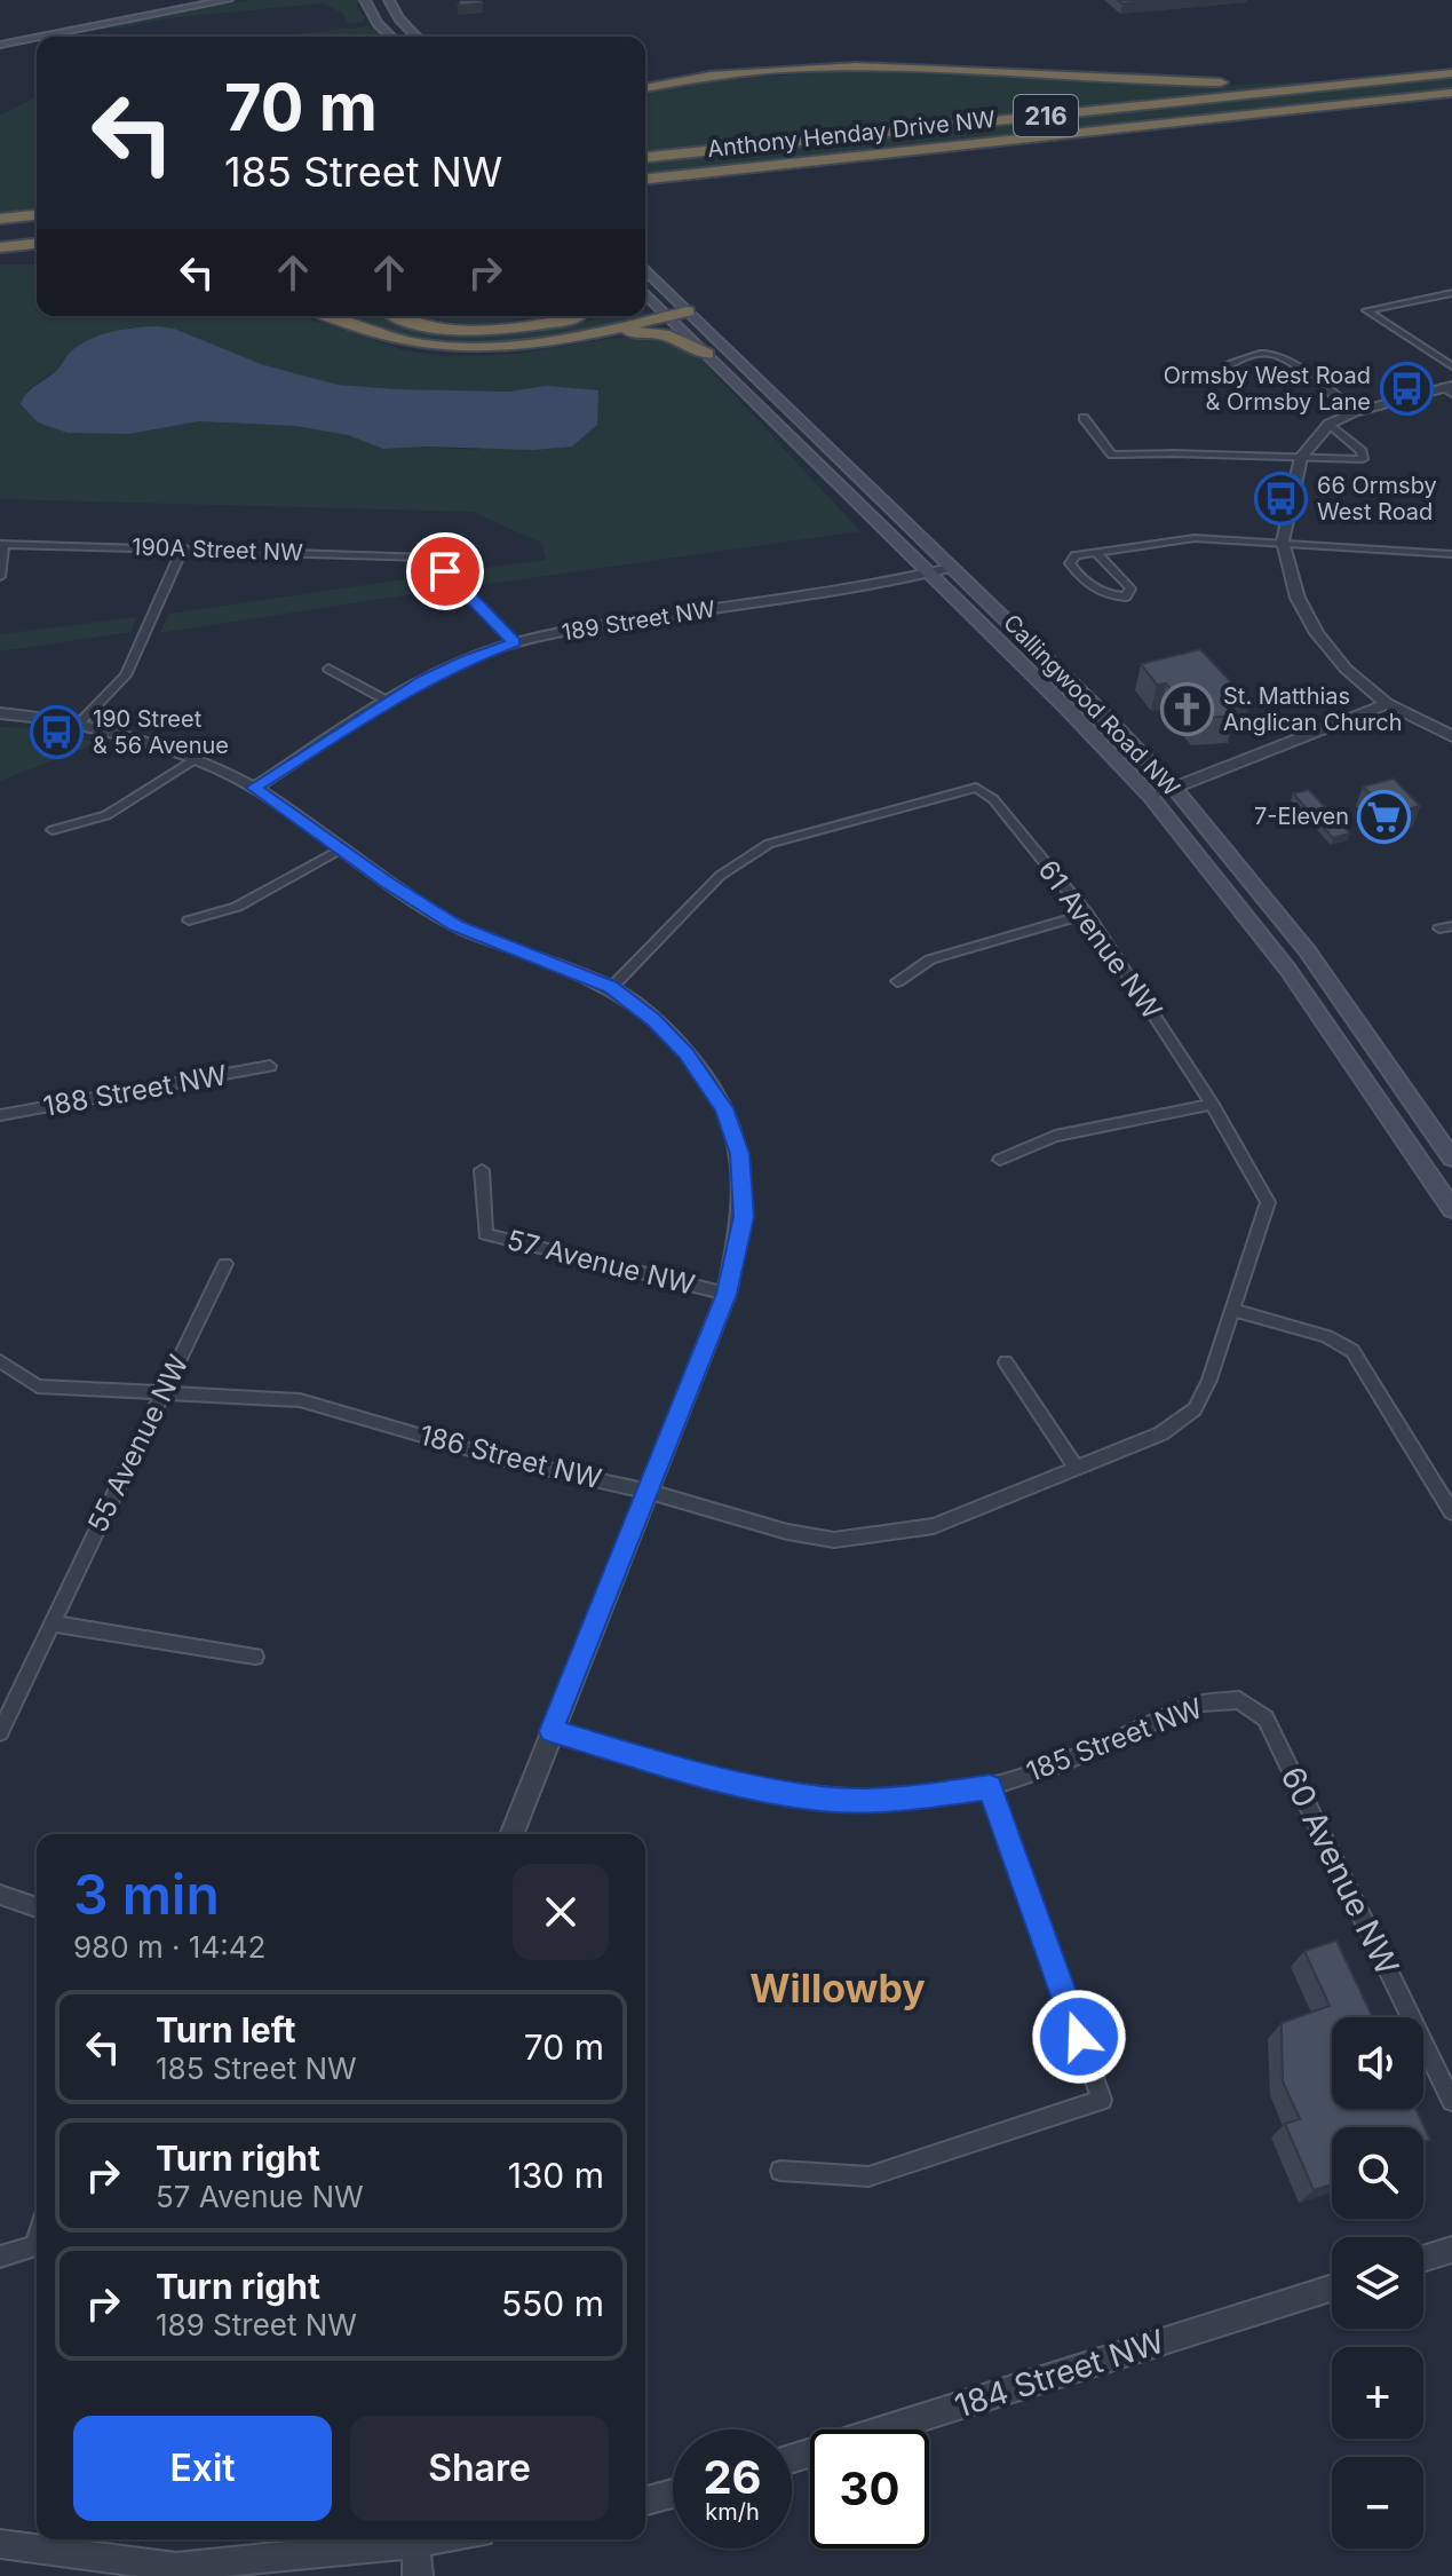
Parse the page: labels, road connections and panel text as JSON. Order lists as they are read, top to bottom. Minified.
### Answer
{"streets":{"highway":["216","Anthony Henday Drive NW"],"main road":["Callingwood Road NW"],"street":["190A Street NW","189 Street NW","61 Avenue NW","188 Street NW","57 Avenue NW","55 Avenue NW","186 Street NW","185 Street NW","60 Avenue NW","184 Street NW"]},"crossings":[["190A Street NW","189 Street NW"],["189 Street NW","Callingwood Road NW"],["189 Street NW","57 Avenue NW"],["61 Avenue NW","57 Avenue NW"],["61 Avenue NW","186 Street NW"],["57 Avenue NW","186 Street NW"],["57 Avenue NW","185 Street NW"],["55 Avenue NW","186 Street NW"],["185 Street NW","60 Avenue NW"]],"districts":["Willowby"],"places":{"bus stop":["Ormsby West Road & Ormsby Lane","66 Ormsby West Road","190 Street & 56 Avenue"],"church":["St. Matthias Anglican Church"],"supermarket":["7-Eleven"]},"page":{"turn":["70 m","185 Street NW"],"heading":["3 min","980 m · 14:42"],"list":[{"name":"Turn left","note":"185 Street NW","value":"70 m"},{"name":"Turn right","note":"57 Avenue NW","value":"130 m"},{"name":"Turn right","note":"189 Street NW","value":"550 m"}],"map_buttons":["+","−"],"buttons":["Exit","Share"],"speed":"26 km/h","limit":"30"}}
